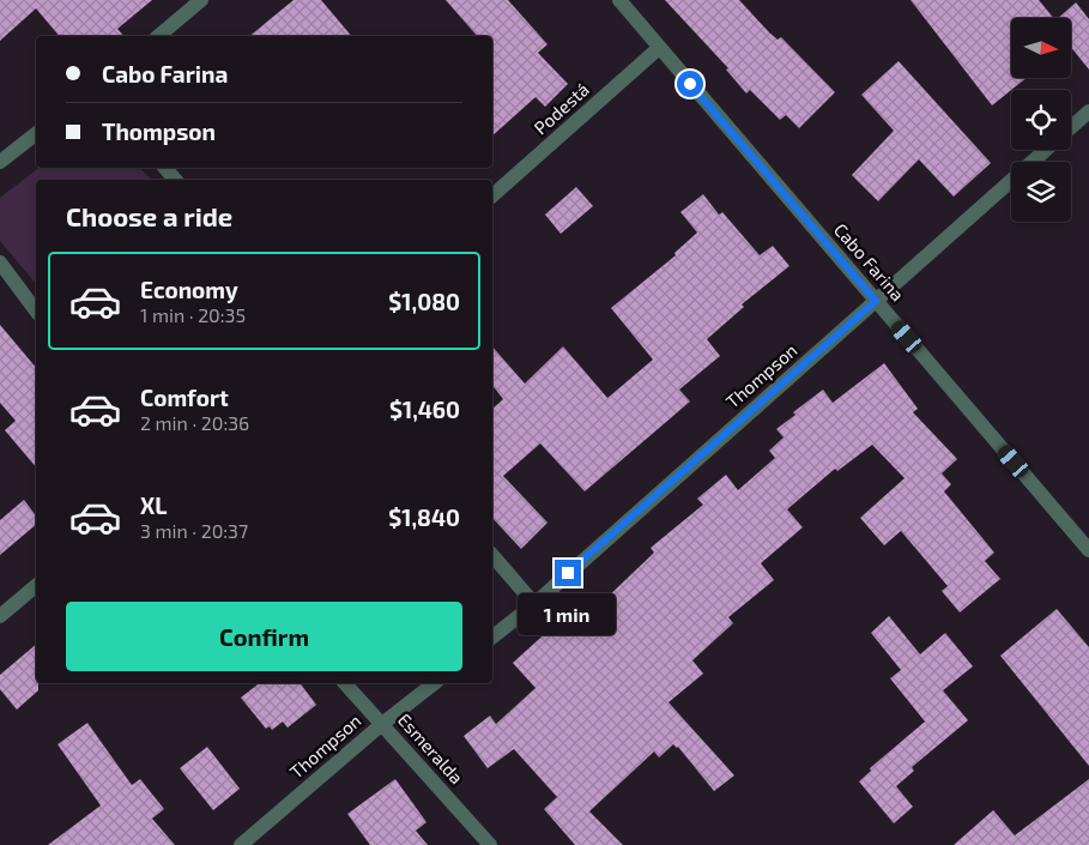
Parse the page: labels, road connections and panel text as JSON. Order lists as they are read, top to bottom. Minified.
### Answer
{"streets":{"street":["Podestá","Cabo Farina","Thompson","Esmeralda"]},"crossings":[["Podestá","Cabo Farina"],["Cabo Farina","Thompson"],["Thompson","Esmeralda"]],"north":"right","page":{"banner":["Cabo Farina","Thompson"],"heading":"Choose a ride","list":[{"name":"Economy","note":"1 min · 20:35","value":"$1,080"},{"name":"Comfort","note":"2 min · 20:36","value":"$1,460"},{"name":"XL","note":"3 min · 20:37","value":"$1,840"}],"buttons":"Confirm","bubble":"1 min"}}
